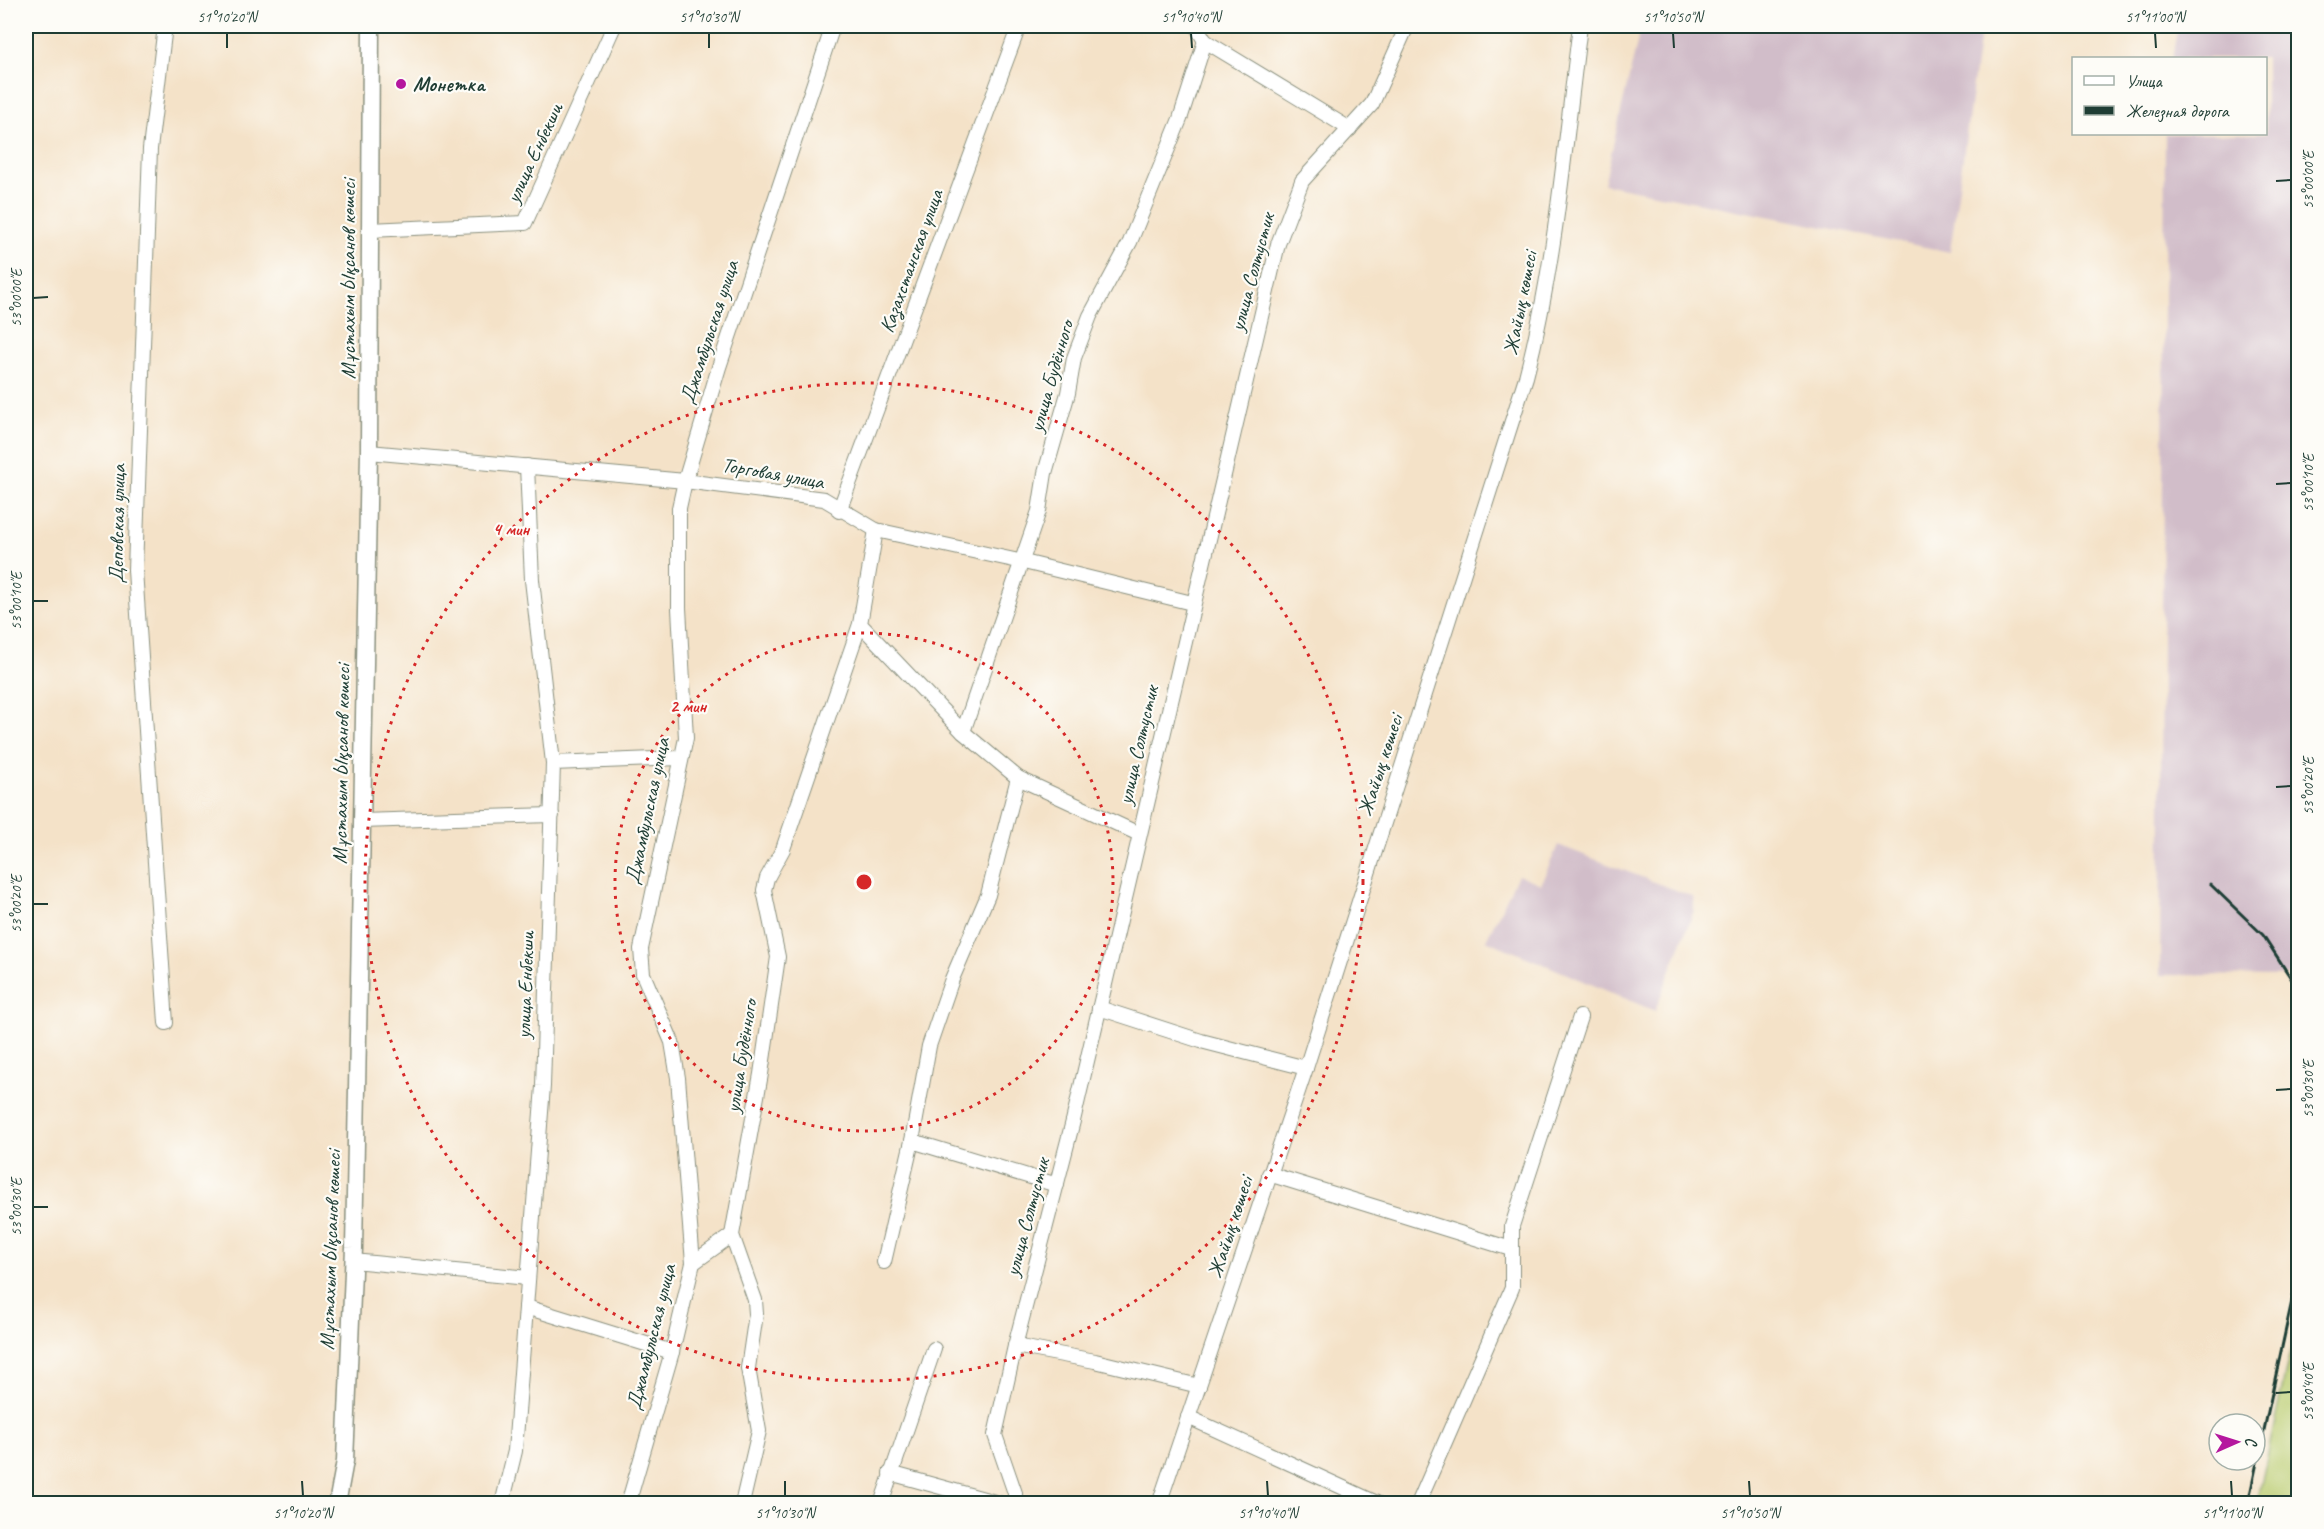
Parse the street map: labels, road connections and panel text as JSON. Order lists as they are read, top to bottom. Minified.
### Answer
{"streets":{"main road":["Мұстахым Ықсанов көшесі"],"street":["улица Енбекши","Казахстанская улица","улица Солтустик","Жайық көшесі","Джамбульская улица","улица Будённого","Торговая улица","Деповская улица"]},"crossings":[["улица Енбекши","Мұстахым Ықсанов көшесі"],["улица Енбекши","Торговая улица"],["Казахстанская улица","Торговая улица"],["улица Солтустик","Торговая улица"],["Мұстахым Ықсанов көшесі","Торговая улица"],["Джамбульская улица","Торговая улица"],["улица Будённого","Торговая улица"]],"places":["Монетка"],"legend":["Улица","Железная дорога"],"north":"right","coordinates":["51°10'20\"N","51°10'30\"N","51°10'40\"N","51°10'50\"N","51°11'00\"N","53°00'00\"E","53°00'10\"E","53°00'20\"E","53°00'30\"E","53°00'40\"E"],"rings":["4 мин","2 мин"]}
